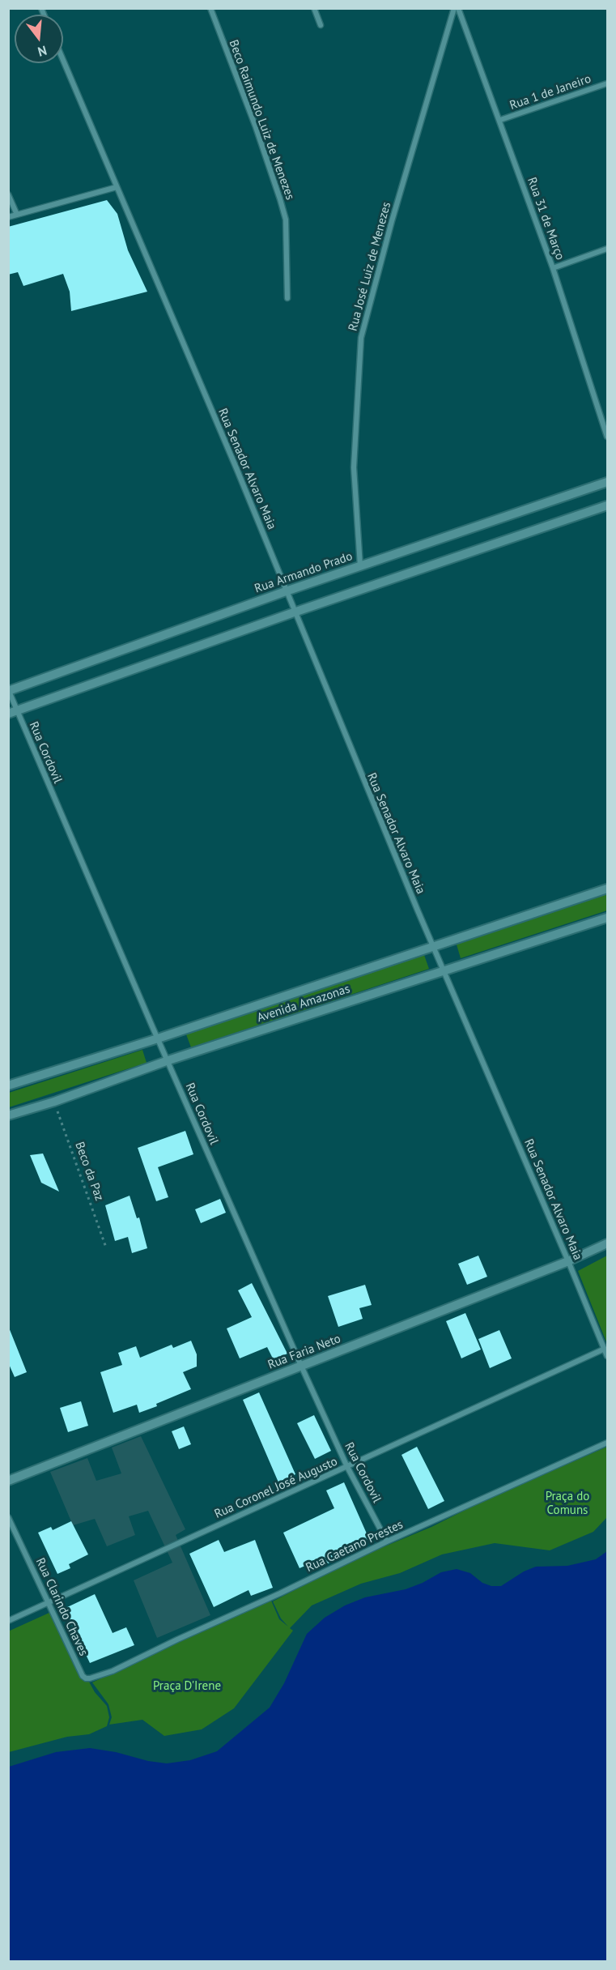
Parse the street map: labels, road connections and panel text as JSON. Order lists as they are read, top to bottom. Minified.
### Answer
{"streets":{"street":["Rua 1 de Janeiro","Beco Raimundo Luiz de Menezes","Rua 31 de Março","Rua José Luiz de Menezes","Rua Senador Alvaro Maia","Rua Armando Prado","Rua Cordovil","Avenida Amazonas","Rua Faria Neto","Rua Coronel José Augusto","Rua Caetano Prestes","Rua Clarindo Chaves"],"path":["Beco da Paz"]},"crossings":[["Rua 1 de Janeiro","Rua 31 de Março"],["Rua José Luiz de Menezes","Rua Armando Prado"],["Rua Senador Alvaro Maia","Rua Armando Prado"],["Rua Senador Alvaro Maia","Avenida Amazonas"],["Rua Senador Alvaro Maia","Rua Faria Neto"],["Rua Senador Alvaro Maia","Rua Coronel José Augusto"],["Rua Armando Prado","Rua Cordovil"],["Rua Cordovil","Avenida Amazonas"],["Rua Cordovil","Rua Faria Neto"],["Rua Cordovil","Rua Coronel José Augusto"],["Rua Cordovil","Rua Caetano Prestes"],["Avenida Amazonas","Beco da Paz"],["Rua Coronel José Augusto","Rua Clarindo Chaves"],["Rua Caetano Prestes","Rua Clarindo Chaves"]],"parks":["Praça do Comuns","Praça D'Irene"],"north":"bottom"}
